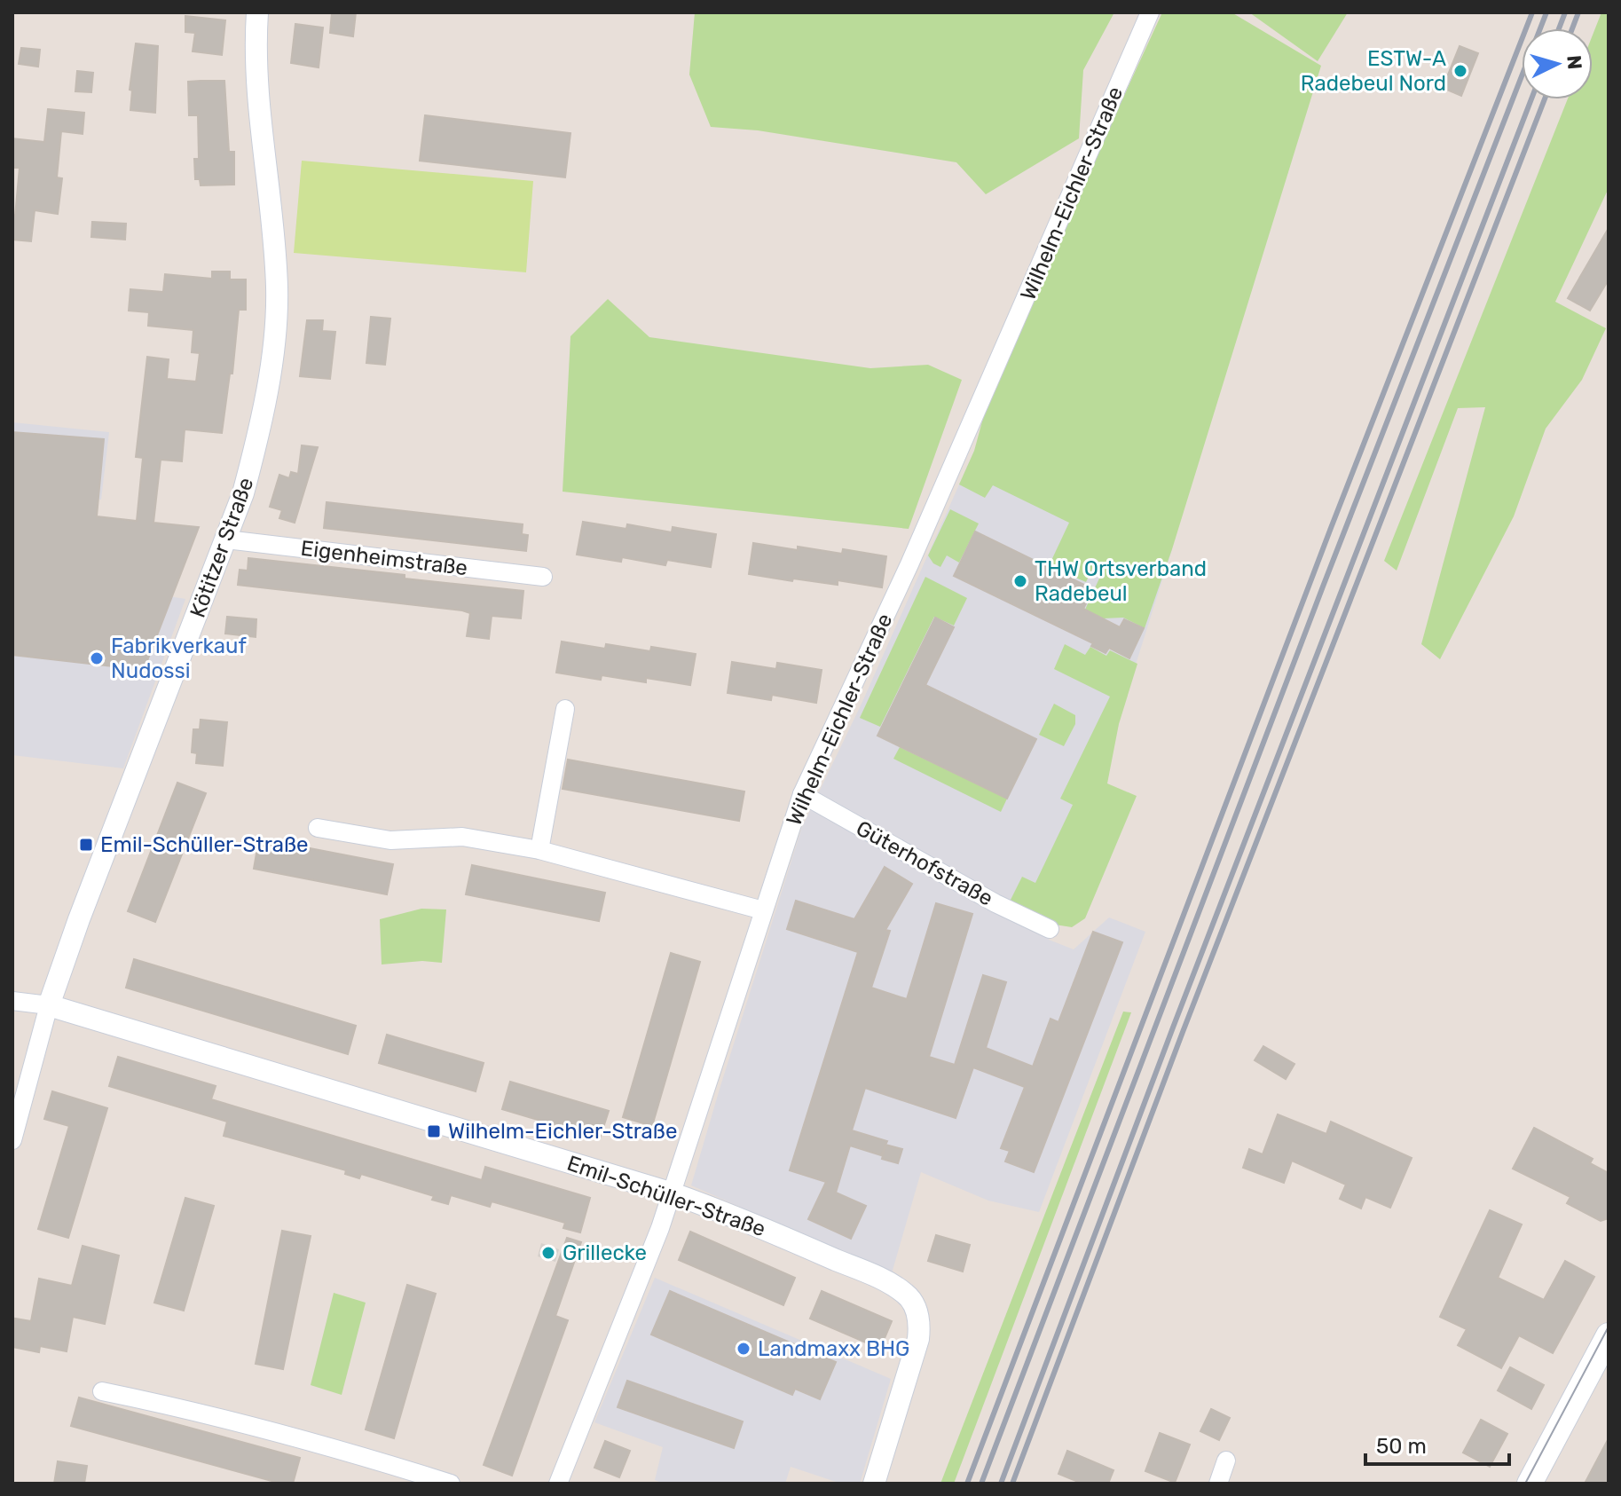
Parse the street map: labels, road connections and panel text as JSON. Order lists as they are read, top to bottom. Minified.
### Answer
{"streets":{"street":["Wilhelm-Eichler-Straße","Kötitzer Straße","Eigenheimstraße","Güterhofstraße","Emil-Schüller-Straße"]},"crossings":[["Wilhelm-Eichler-Straße","Güterhofstraße"],["Wilhelm-Eichler-Straße","Emil-Schüller-Straße"],["Kötitzer Straße","Eigenheimstraße"],["Kötitzer Straße","Emil-Schüller-Straße"]],"places":{"other":["ESTW-A Radebeul Nord","THW Ortsverband Radebeul","Fabrikverkauf Nudossi","Grillecke","Landmaxx BHG"],"transit":["Emil-Schüller-Straße","Wilhelm-Eichler-Straße"]},"scale_bar":"50 m","north":"right"}
